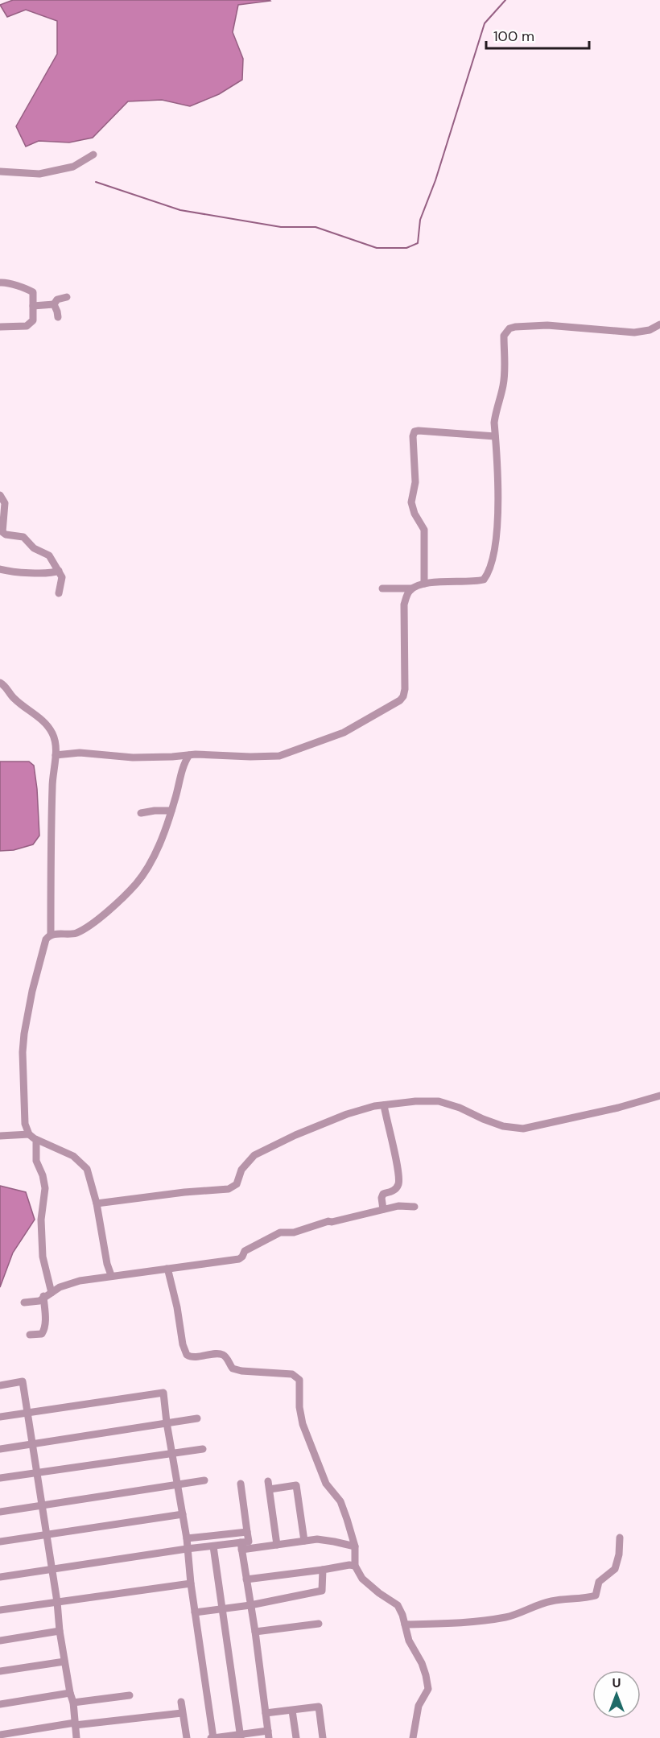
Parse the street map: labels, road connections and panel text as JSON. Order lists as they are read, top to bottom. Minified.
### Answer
{"scale_bar":"100 m","north":"top"}
